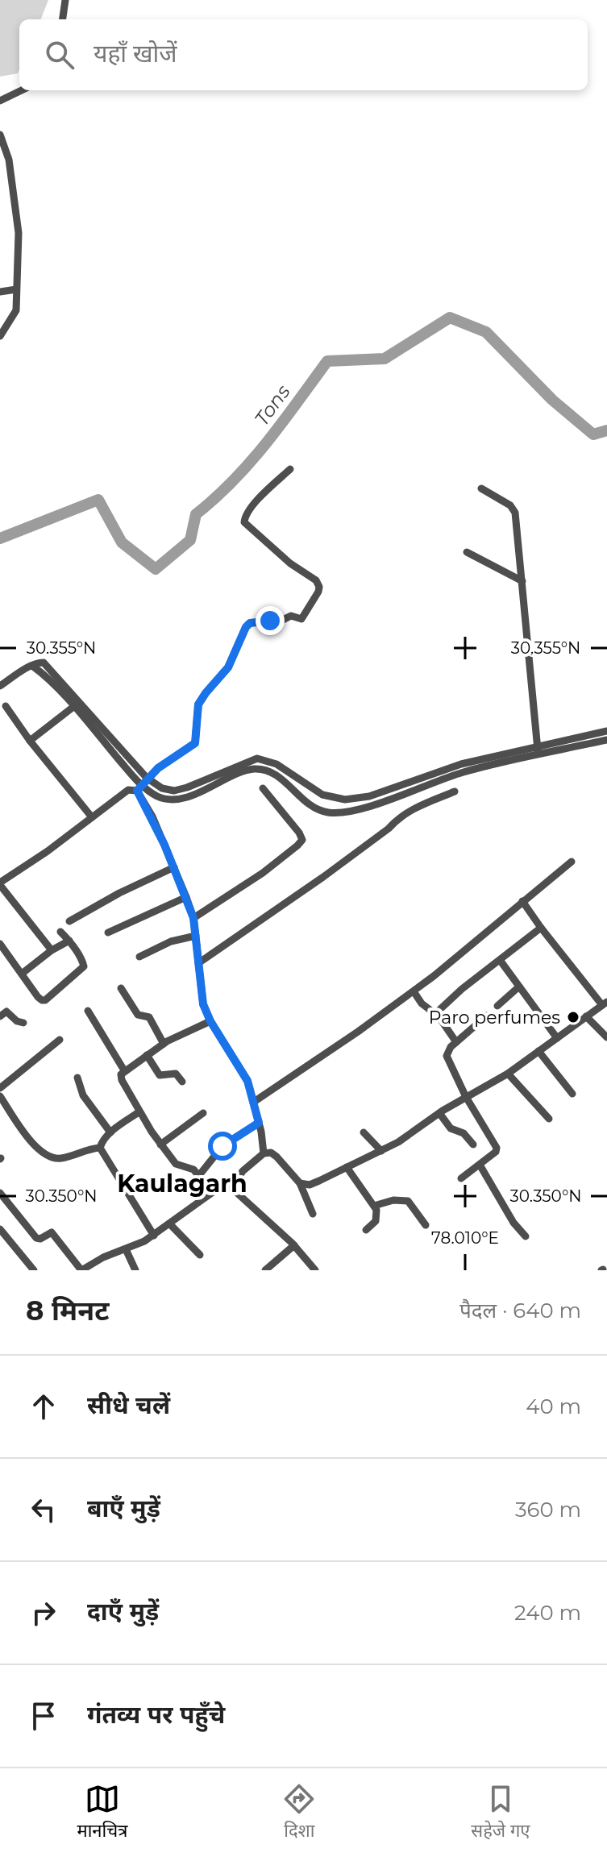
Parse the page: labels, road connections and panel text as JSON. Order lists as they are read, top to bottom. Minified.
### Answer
{"districts":["Kaulagarh"],"water":["Tons"],"places":["Paro perfumes"],"page":{"search":"यहाँ खोजें","heading":["8 मिनट","पैदल · 640 m"],"list":[["सीधे चलें","40 m"],["बाएँ मुड़ें","360 m"],["दाएँ मुड़ें","240 m"],"गंतव्य पर पहुँचे"],"nav":["मानचित्र","दिशा","सहेजे गए"]},"coordinates":["30.355°N","30.350°N","78.010°E"]}
